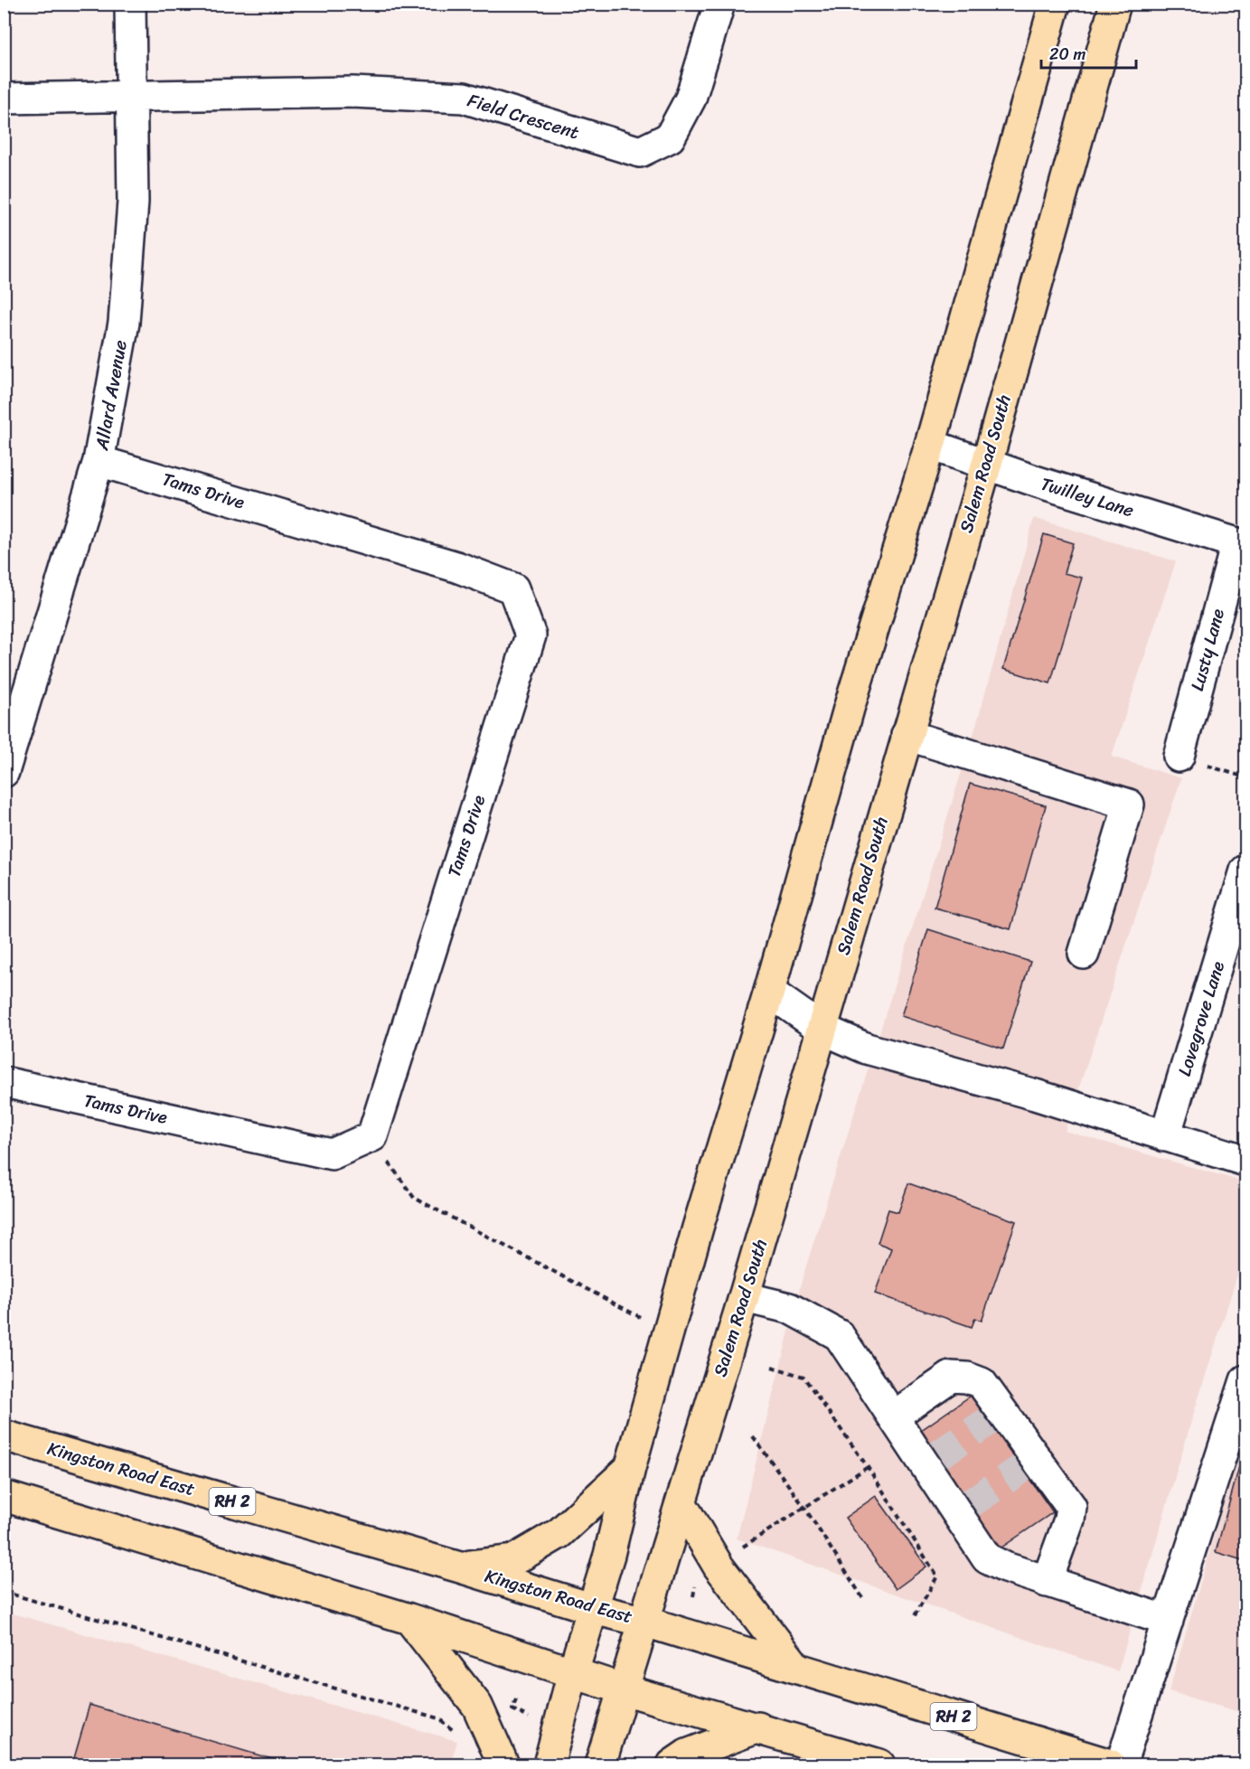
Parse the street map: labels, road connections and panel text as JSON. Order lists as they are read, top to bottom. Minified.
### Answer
{"streets":{"main road":["Salem Road South","Kingston Road East","RH 2"],"street":["Field Crescent","Allard Avenue","Tams Drive","Twilley Lane","Lusty Lane","Lovegrove Lane"]},"crossings":[["Field Crescent","Allard Avenue"],["Allard Avenue","Tams Drive"],["Salem Road South","Twilley Lane"],["Salem Road South","Kingston Road East"],["Twilley Lane","Lusty Lane"]],"scale_bar":"20 m"}
